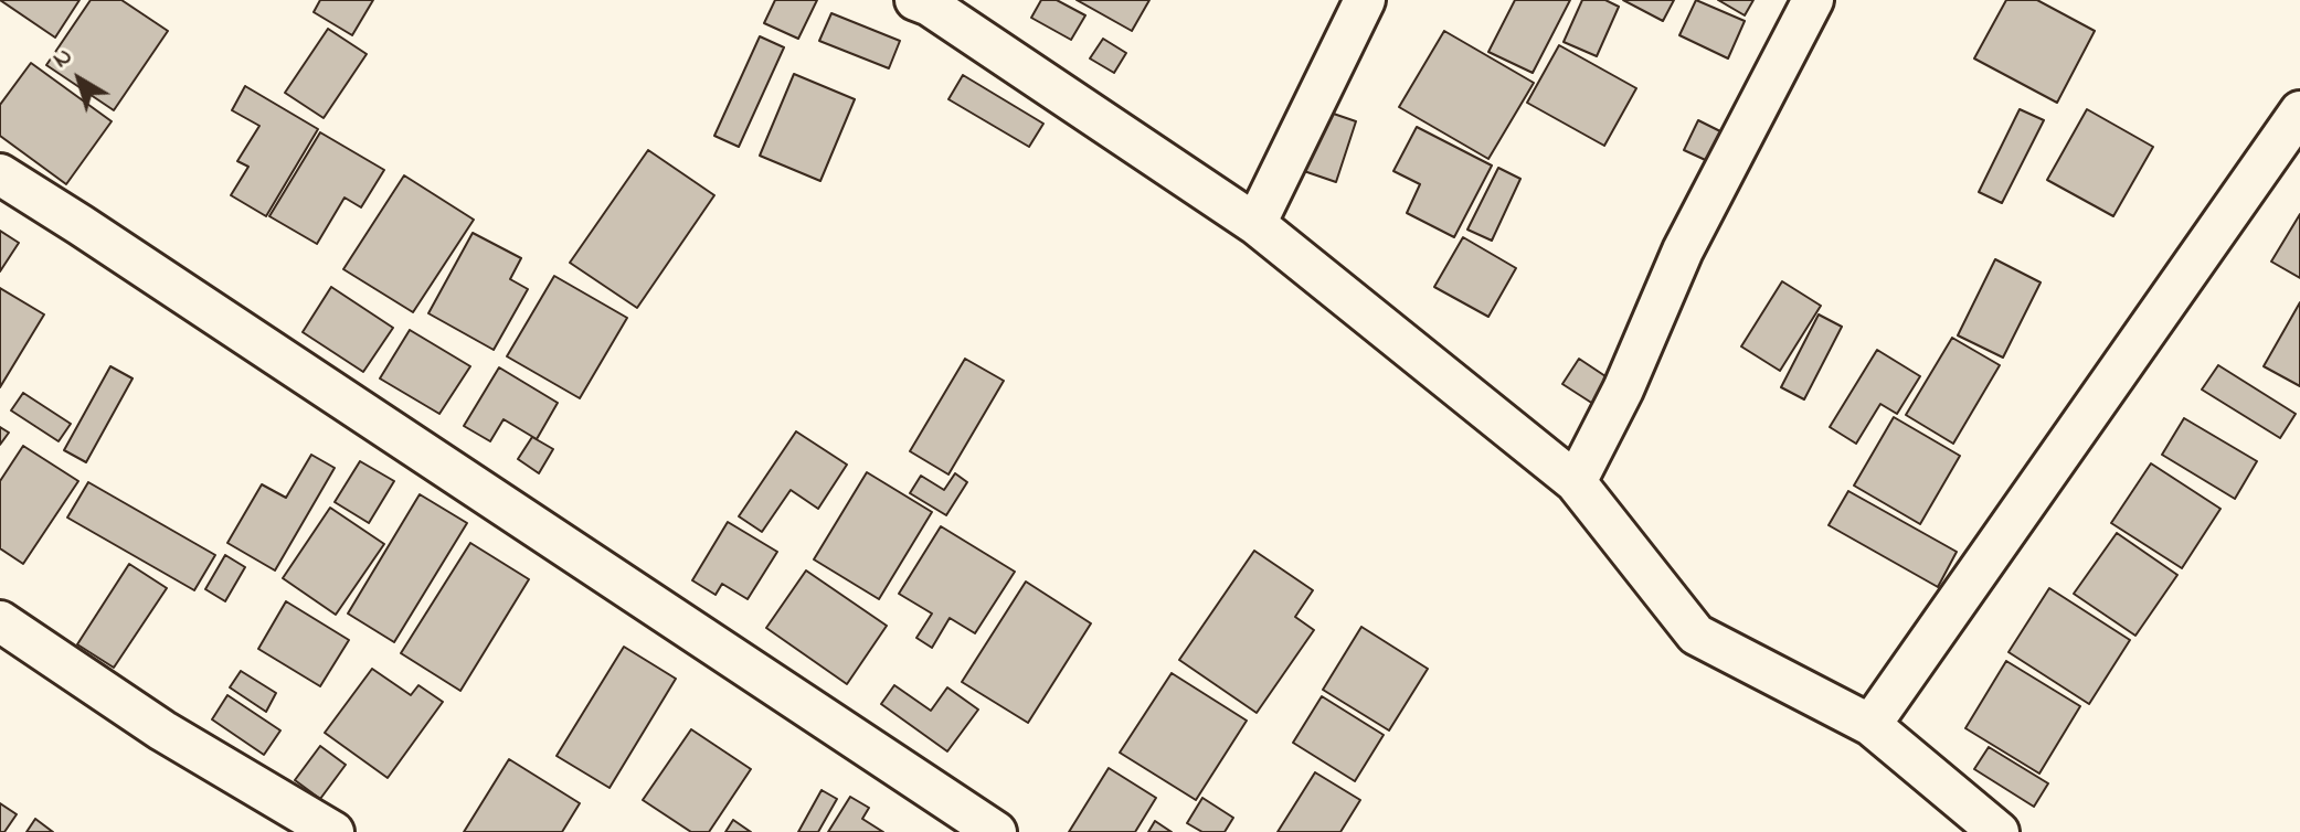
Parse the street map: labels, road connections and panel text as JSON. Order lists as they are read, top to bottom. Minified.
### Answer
{"north":"top left"}
